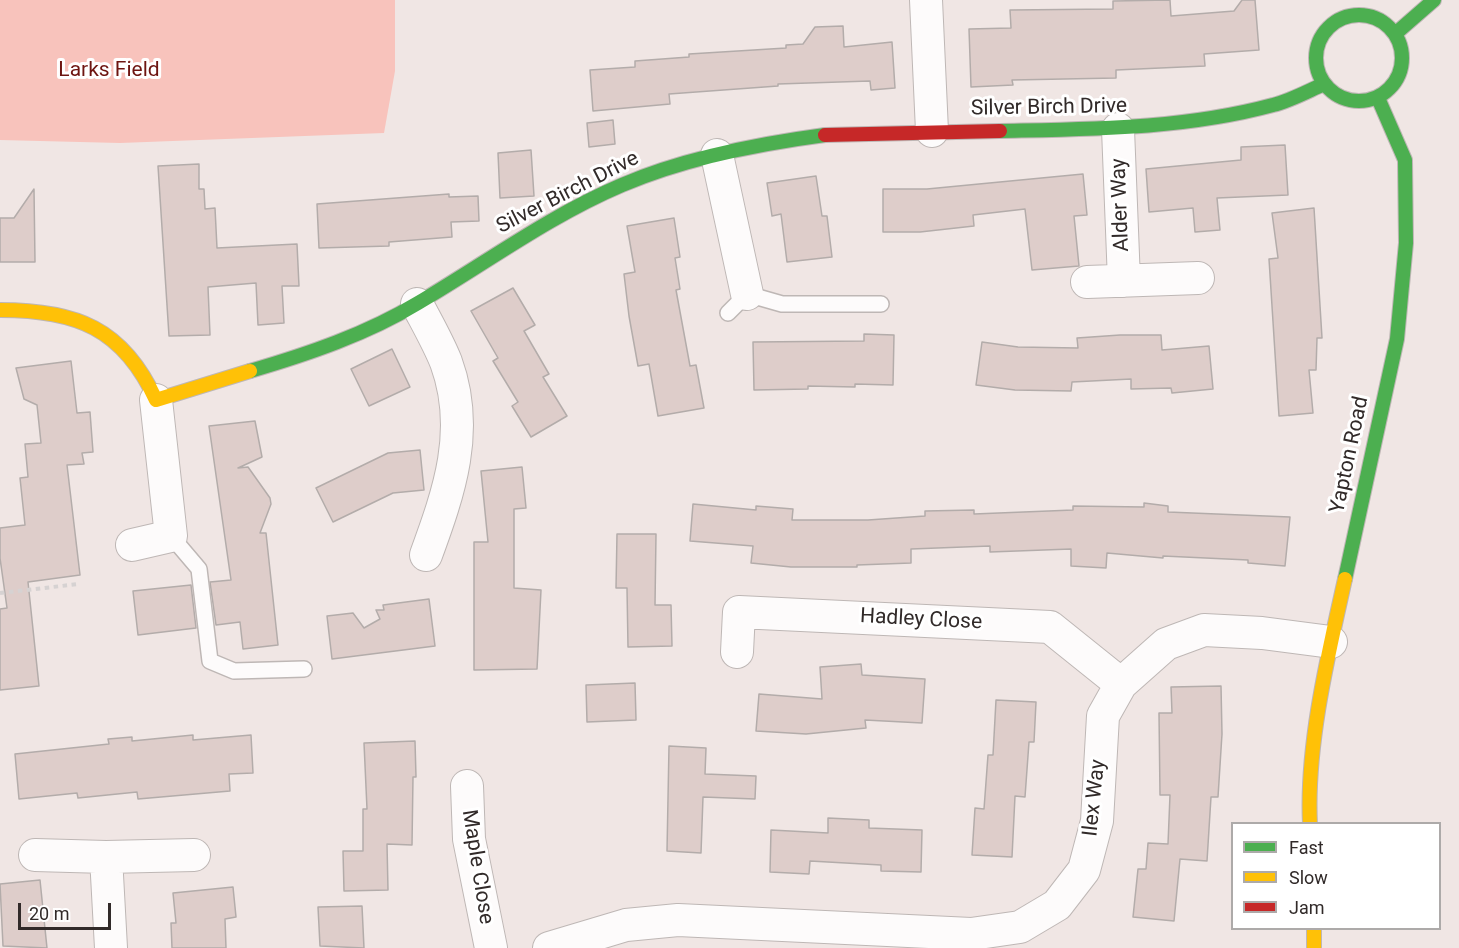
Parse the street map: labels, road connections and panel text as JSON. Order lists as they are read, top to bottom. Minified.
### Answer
{"streets":{"street":["Silver Birch Drive","Alder Way","Yapton Road","Hadley Close","Ilex Way","Maple Close"]},"crossings":[["Silver Birch Drive","Alder Way"],["Silver Birch Drive","Yapton Road"],["Yapton Road","Ilex Way"],["Hadley Close","Ilex Way"]],"parks":["Larks Field"],"legend":["Fast","Slow","Jam"],"scale_bar":"20 m"}
